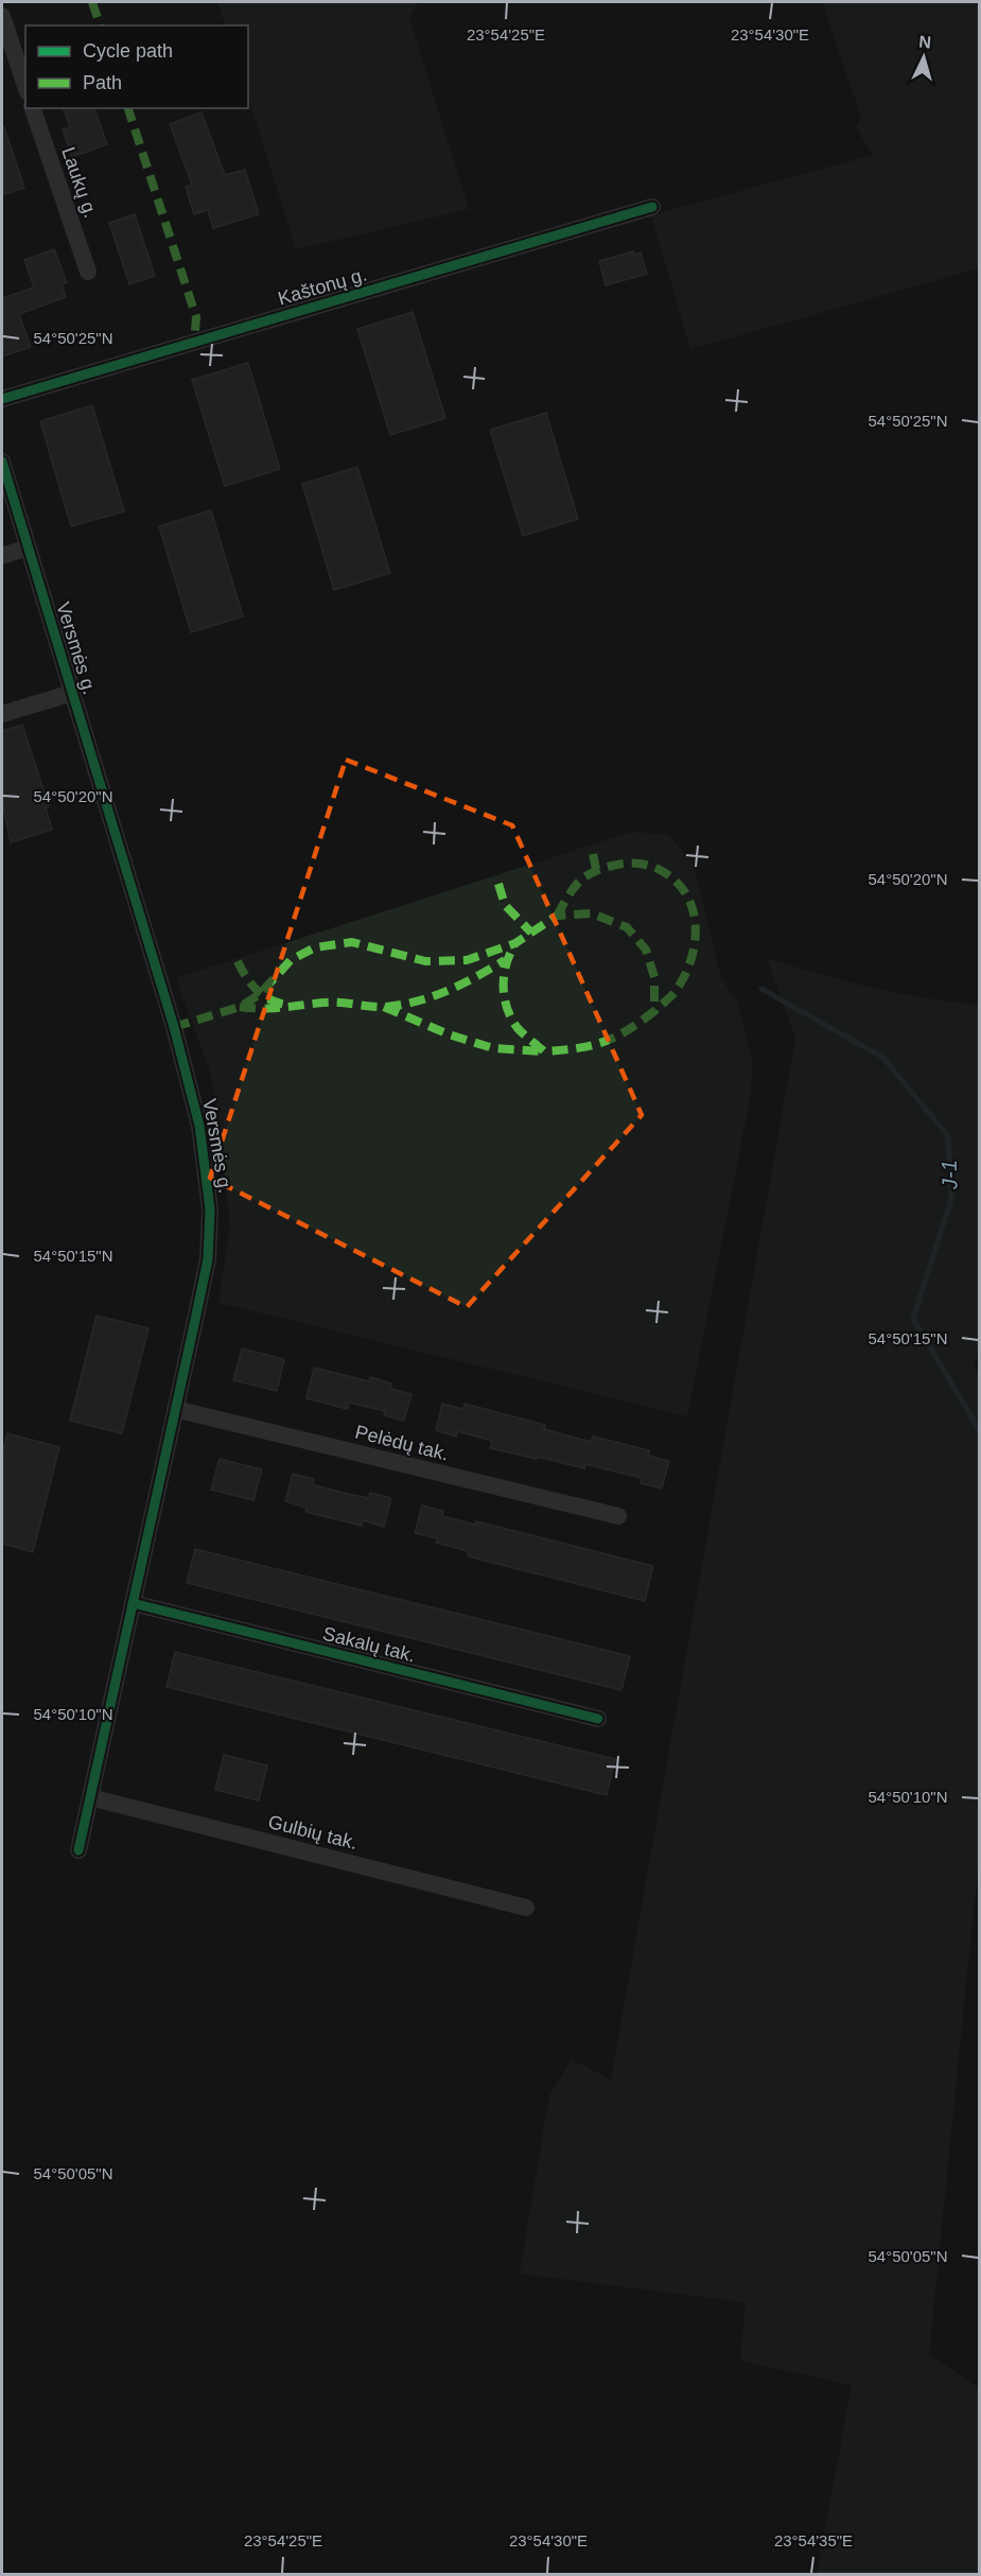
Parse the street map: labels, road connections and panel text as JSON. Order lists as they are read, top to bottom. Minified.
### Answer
{"streets":{"street":["Laukų g.","Kaštonų g.","Versmės g.","Pelėdų tak.","Sakalų tak.","Gulbių tak."]},"crossings":[["Versmės g.","Pelėdų tak."],["Versmės g.","Sakalų tak."],["Versmės g.","Gulbių tak."]],"water":["J-1"],"legend":["Cycle path","Path"],"north":"top","coordinates":["23°54'25\"E","23°54'30\"E","54°50'25\"N","54°50'20\"N","54°50'15\"N","54°50'10\"N","54°50'05\"N","23°54'35\"E"]}
